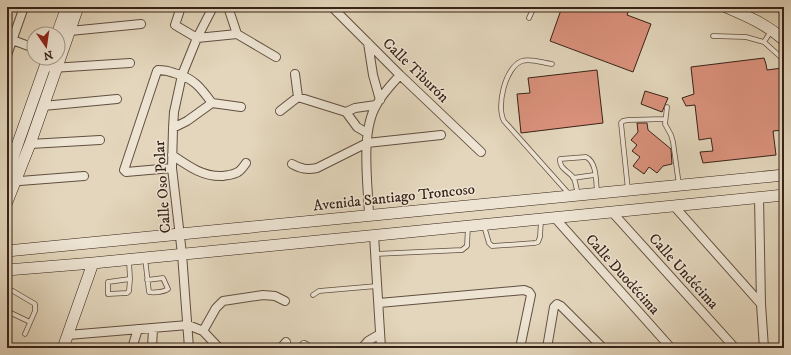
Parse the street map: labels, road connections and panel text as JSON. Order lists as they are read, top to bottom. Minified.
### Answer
{"streets":{"main road":["Avenida Santiago Troncoso"],"street":["Calle Tiburón","Calle Oso Polar","Calle Undécima","Calle Duodécima"]},"crossings":[["Calle Oso Polar","Avenida Santiago Troncoso"]],"north":"bottom"}
